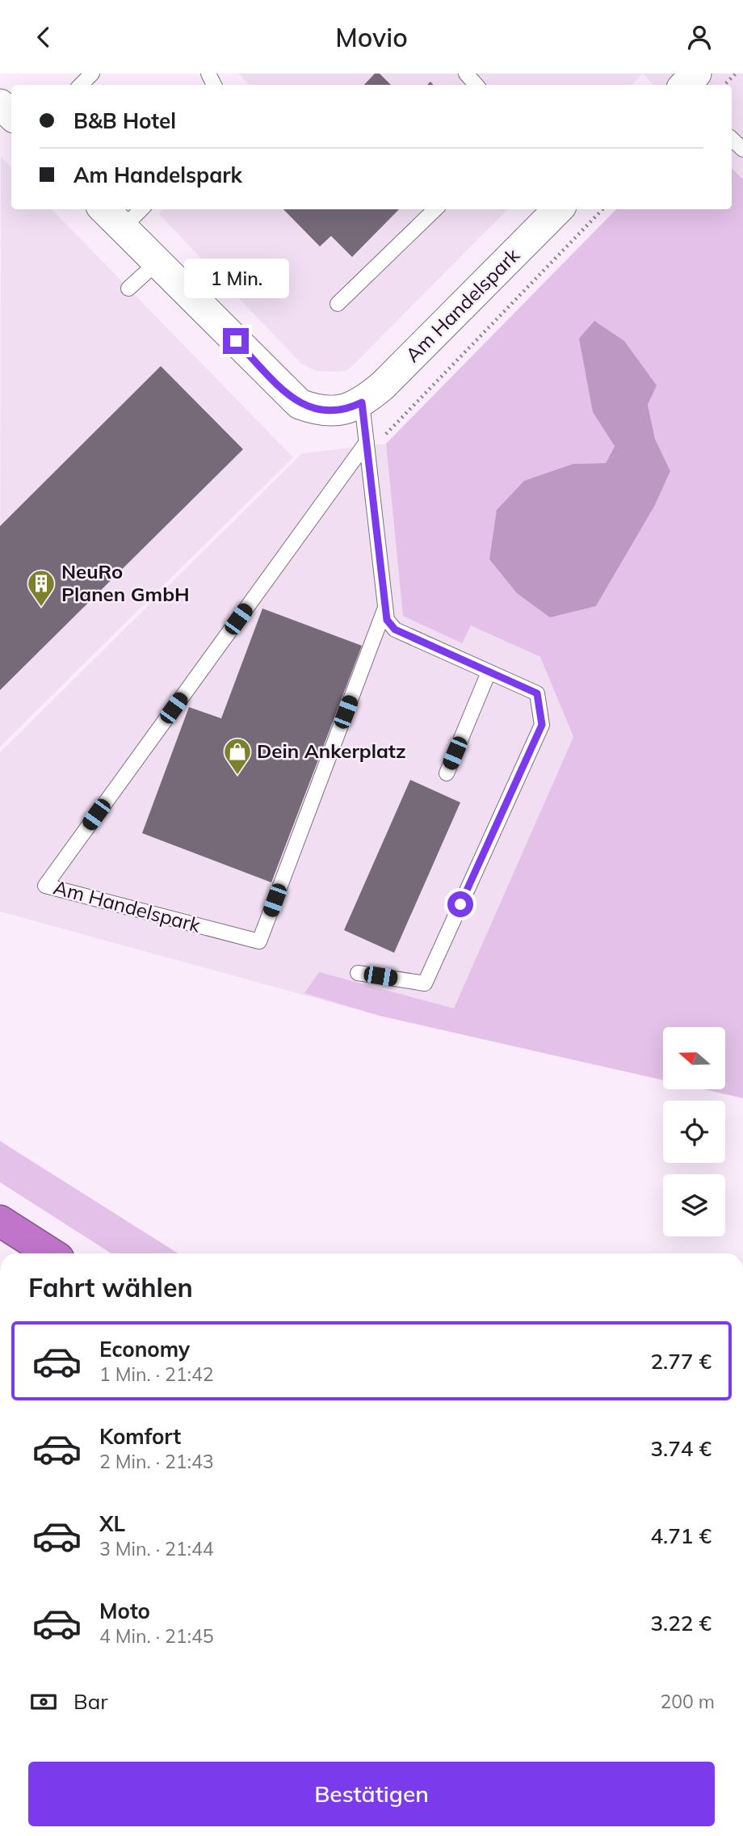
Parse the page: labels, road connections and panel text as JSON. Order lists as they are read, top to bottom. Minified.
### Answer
{"streets":{"street":["Am Handelspark"]},"places":{"building":["NeuRo Planen GmbH"],"shop":["Dein Ankerplatz"]},"north":"left","page":{"header":"Movio","banner":["B&B Hotel","Am Handelspark"],"bubble":"1 Min.","heading":"Fahrt wählen","list":[{"name":"Economy","note":"1 Min. · 21:42","value":"2.77 €"},{"name":"Komfort","note":"2 Min. · 21:43","value":"3.74 €"},{"name":"XL","note":"3 Min. · 21:44","value":"4.71 €"},{"name":"Moto","note":"4 Min. · 21:45","value":"3.22 €"}],"pay":["Bar","200 m"],"buttons":"Bestätigen"}}
